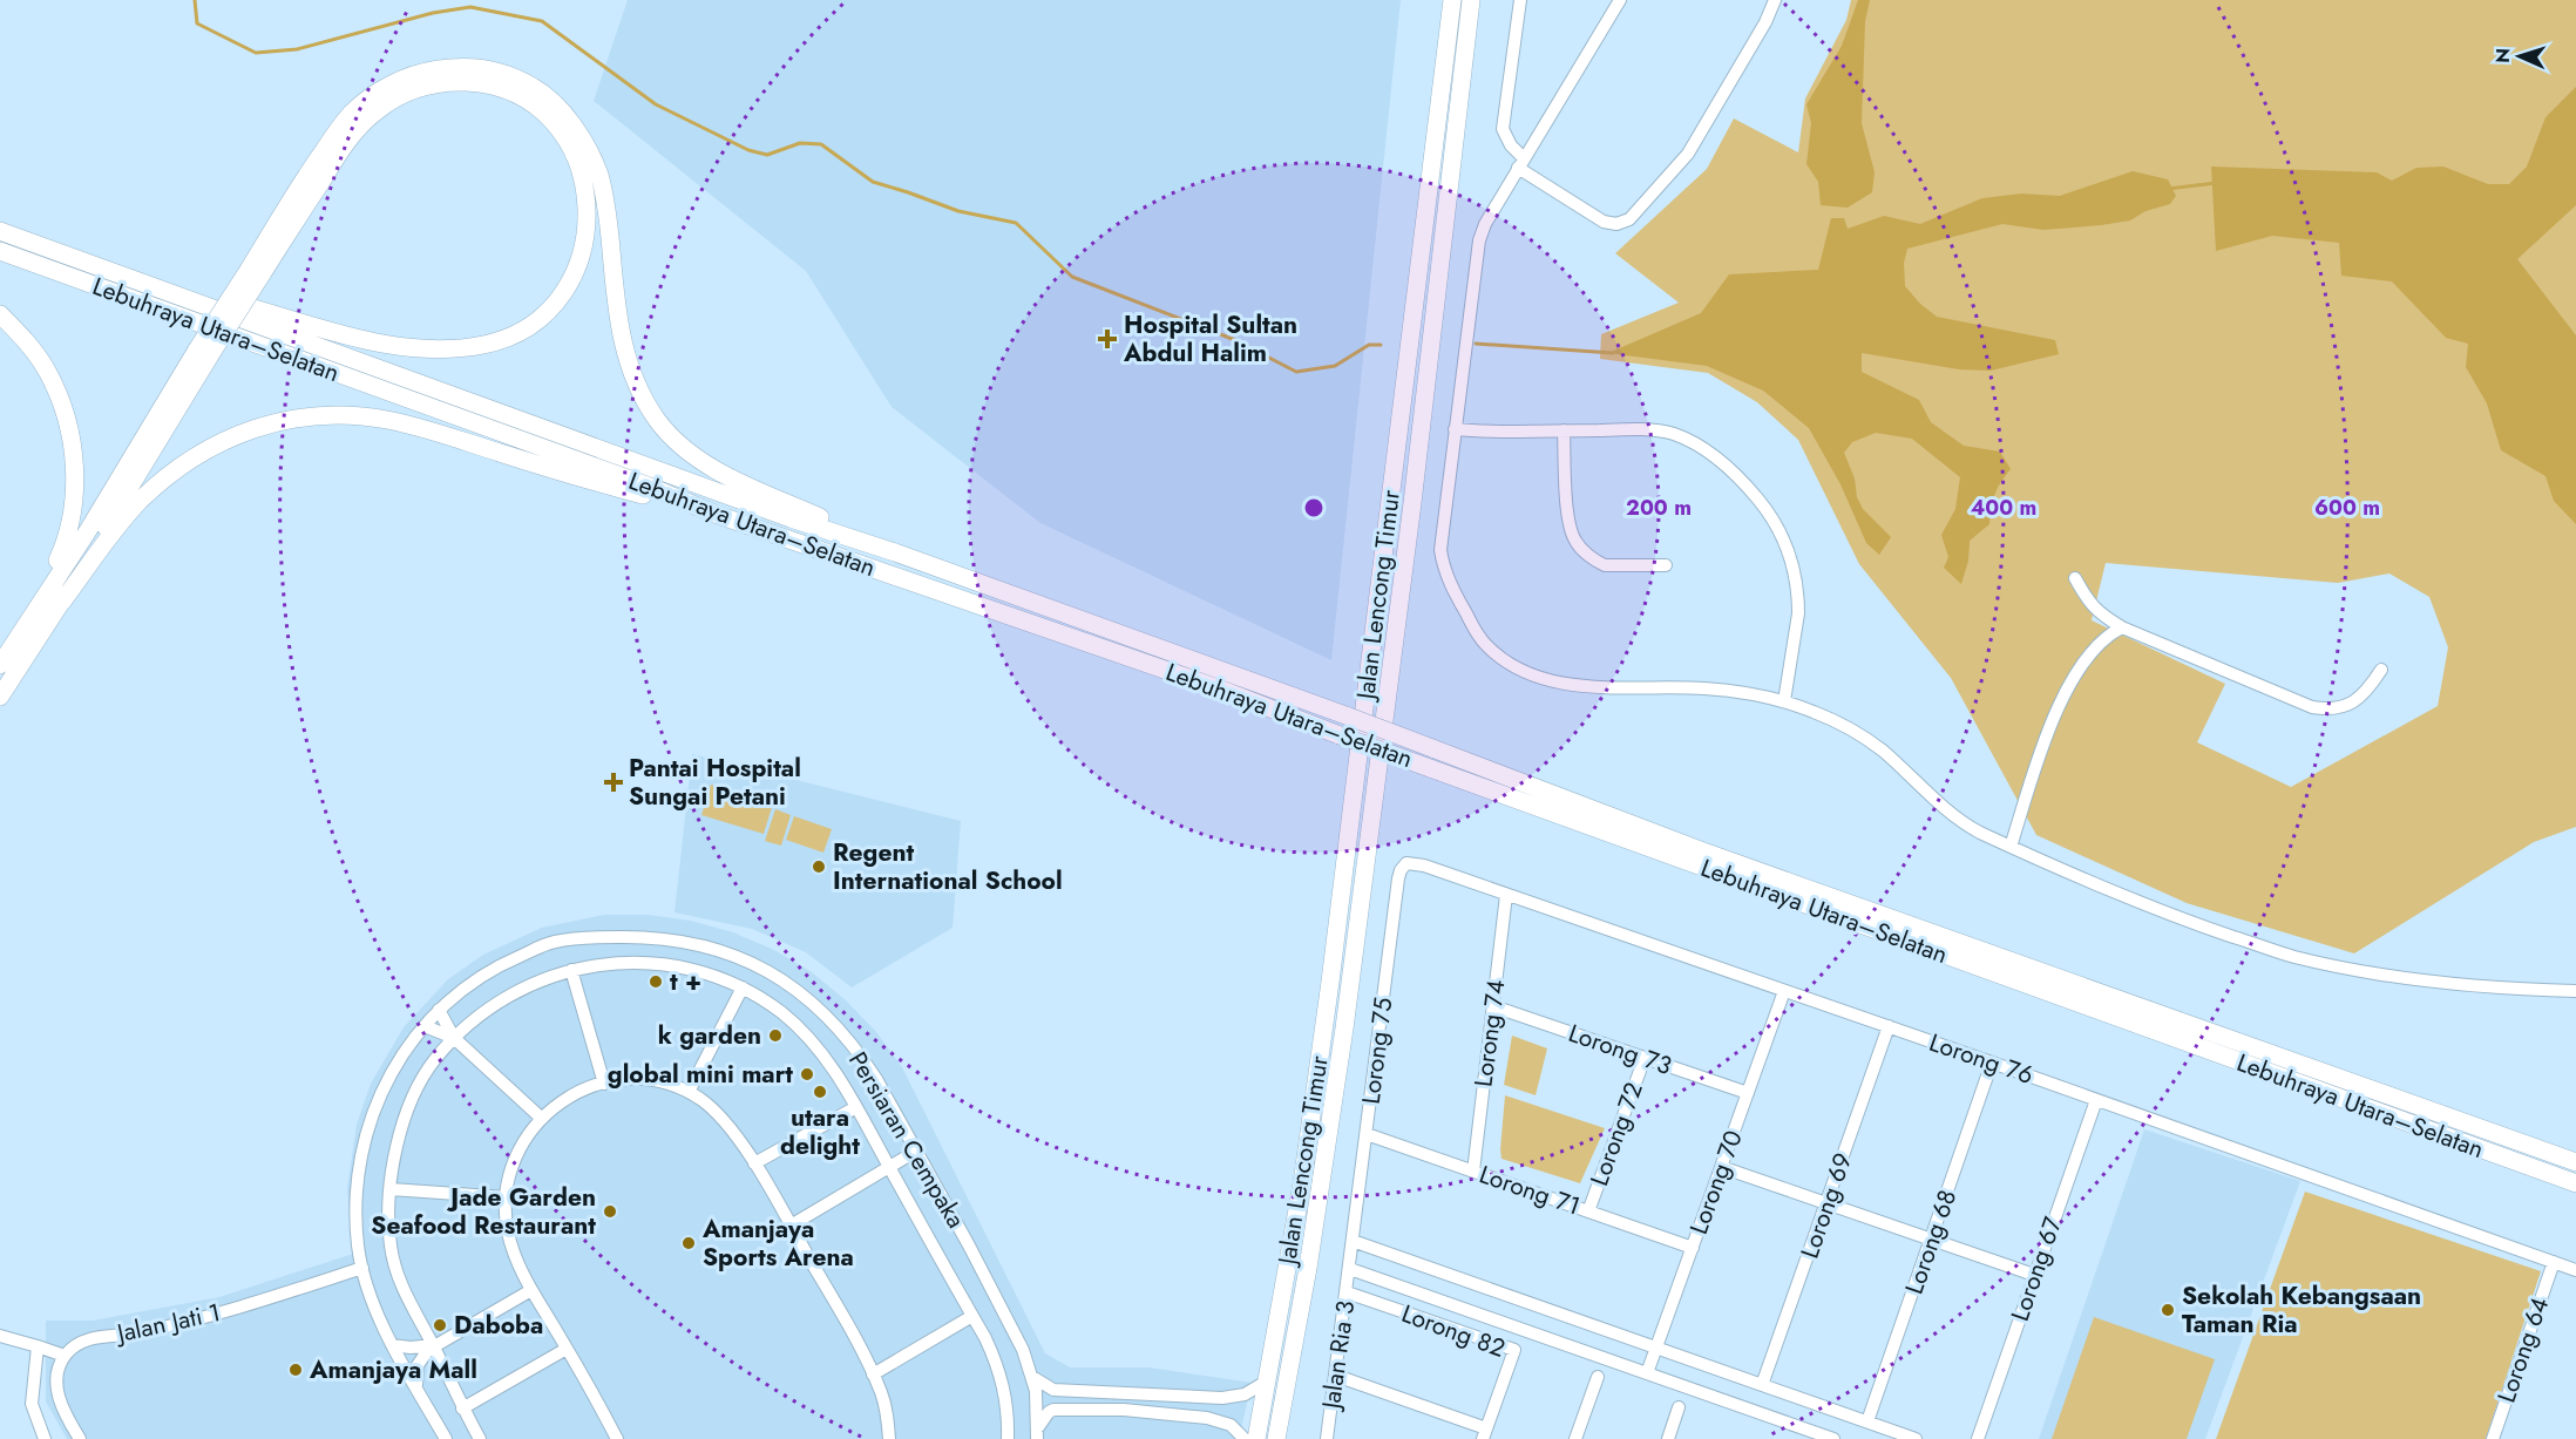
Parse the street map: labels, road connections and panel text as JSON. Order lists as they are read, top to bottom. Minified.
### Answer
{"streets":{"highway":["Lebuhraya Utara–Selatan","Jalan Lencong Timur"],"street":["Lorong 74","Lorong 73","Lorong 75","Lorong 76","Lorong 72","Persiaran Cempaka","Lorong 70","Lorong 71","Lorong 69","Lorong 68","Lorong 67","Jalan Jati 1","Lorong 82","Lorong 64","Jalan Ria 3"]},"crossings":[["Lorong 74","Lorong 73"],["Lorong 74","Lorong 76"],["Lorong 74","Lorong 71"],["Lorong 73","Lorong 72"],["Lorong 73","Lorong 70"],["Lorong 75","Lorong 76"],["Lorong 75","Lorong 71"],["Lorong 75","Jalan Ria 3"],["Lorong 76","Lorong 70"],["Lorong 76","Lorong 69"],["Lorong 76","Lorong 68"],["Lorong 76","Lorong 67"],["Lorong 76","Lorong 64"],["Lorong 72","Lorong 71"],["Persiaran Cempaka","Jalan Jati 1"],["Lorong 70","Lorong 71"],["Lorong 82","Jalan Ria 3"]],"places":{"health":["Hospital Sultan Abdul Halim","Pantai Hospital Sungai Petani"],"other":["Regent International School","t +","k garden","global mini mart","utara delight","Jade Garden Seafood Restaurant","Amanjaya Sports Arena","Sekolah Kebangsaan Taman Ria","Daboba","Amanjaya Mall"]},"north":"left","rings":["200 m","400 m","600 m"]}
